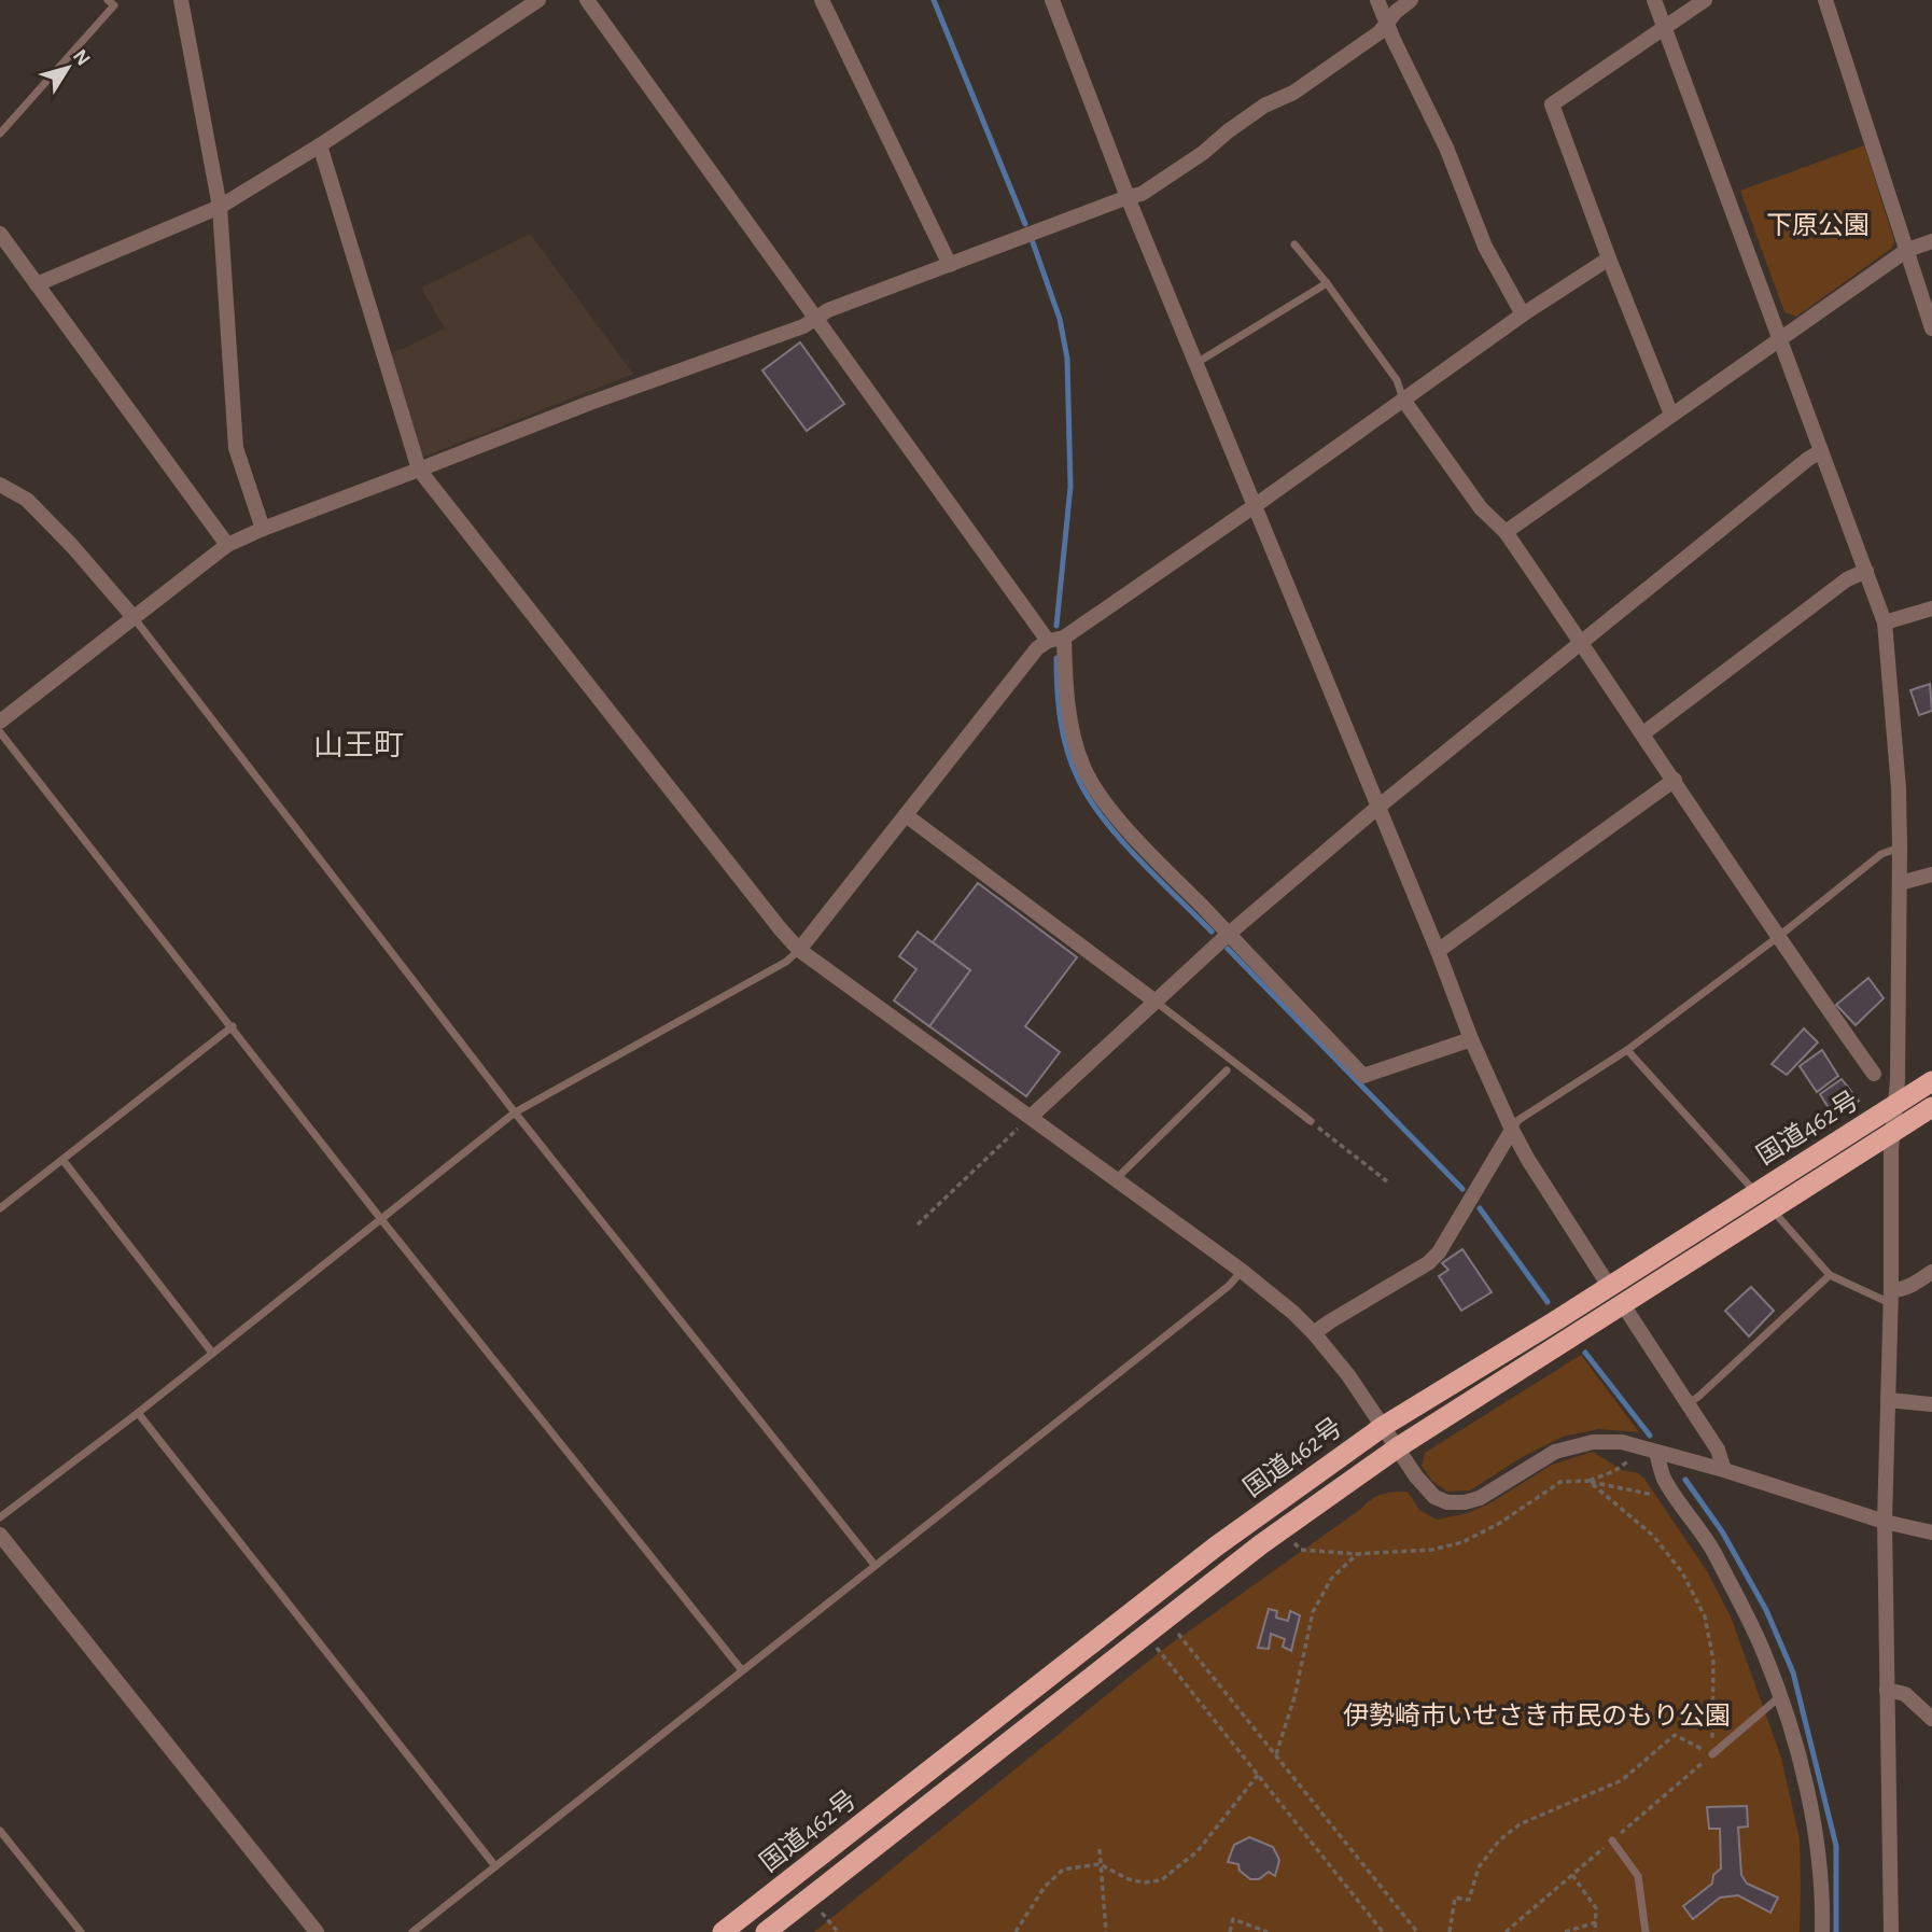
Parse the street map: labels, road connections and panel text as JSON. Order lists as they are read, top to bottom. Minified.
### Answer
{"streets":{"highway":["国道462号"]},"districts":["山王町"],"parks":["下原公園","伊勢崎市いせさき市民のもり公園"],"north":"top right"}
